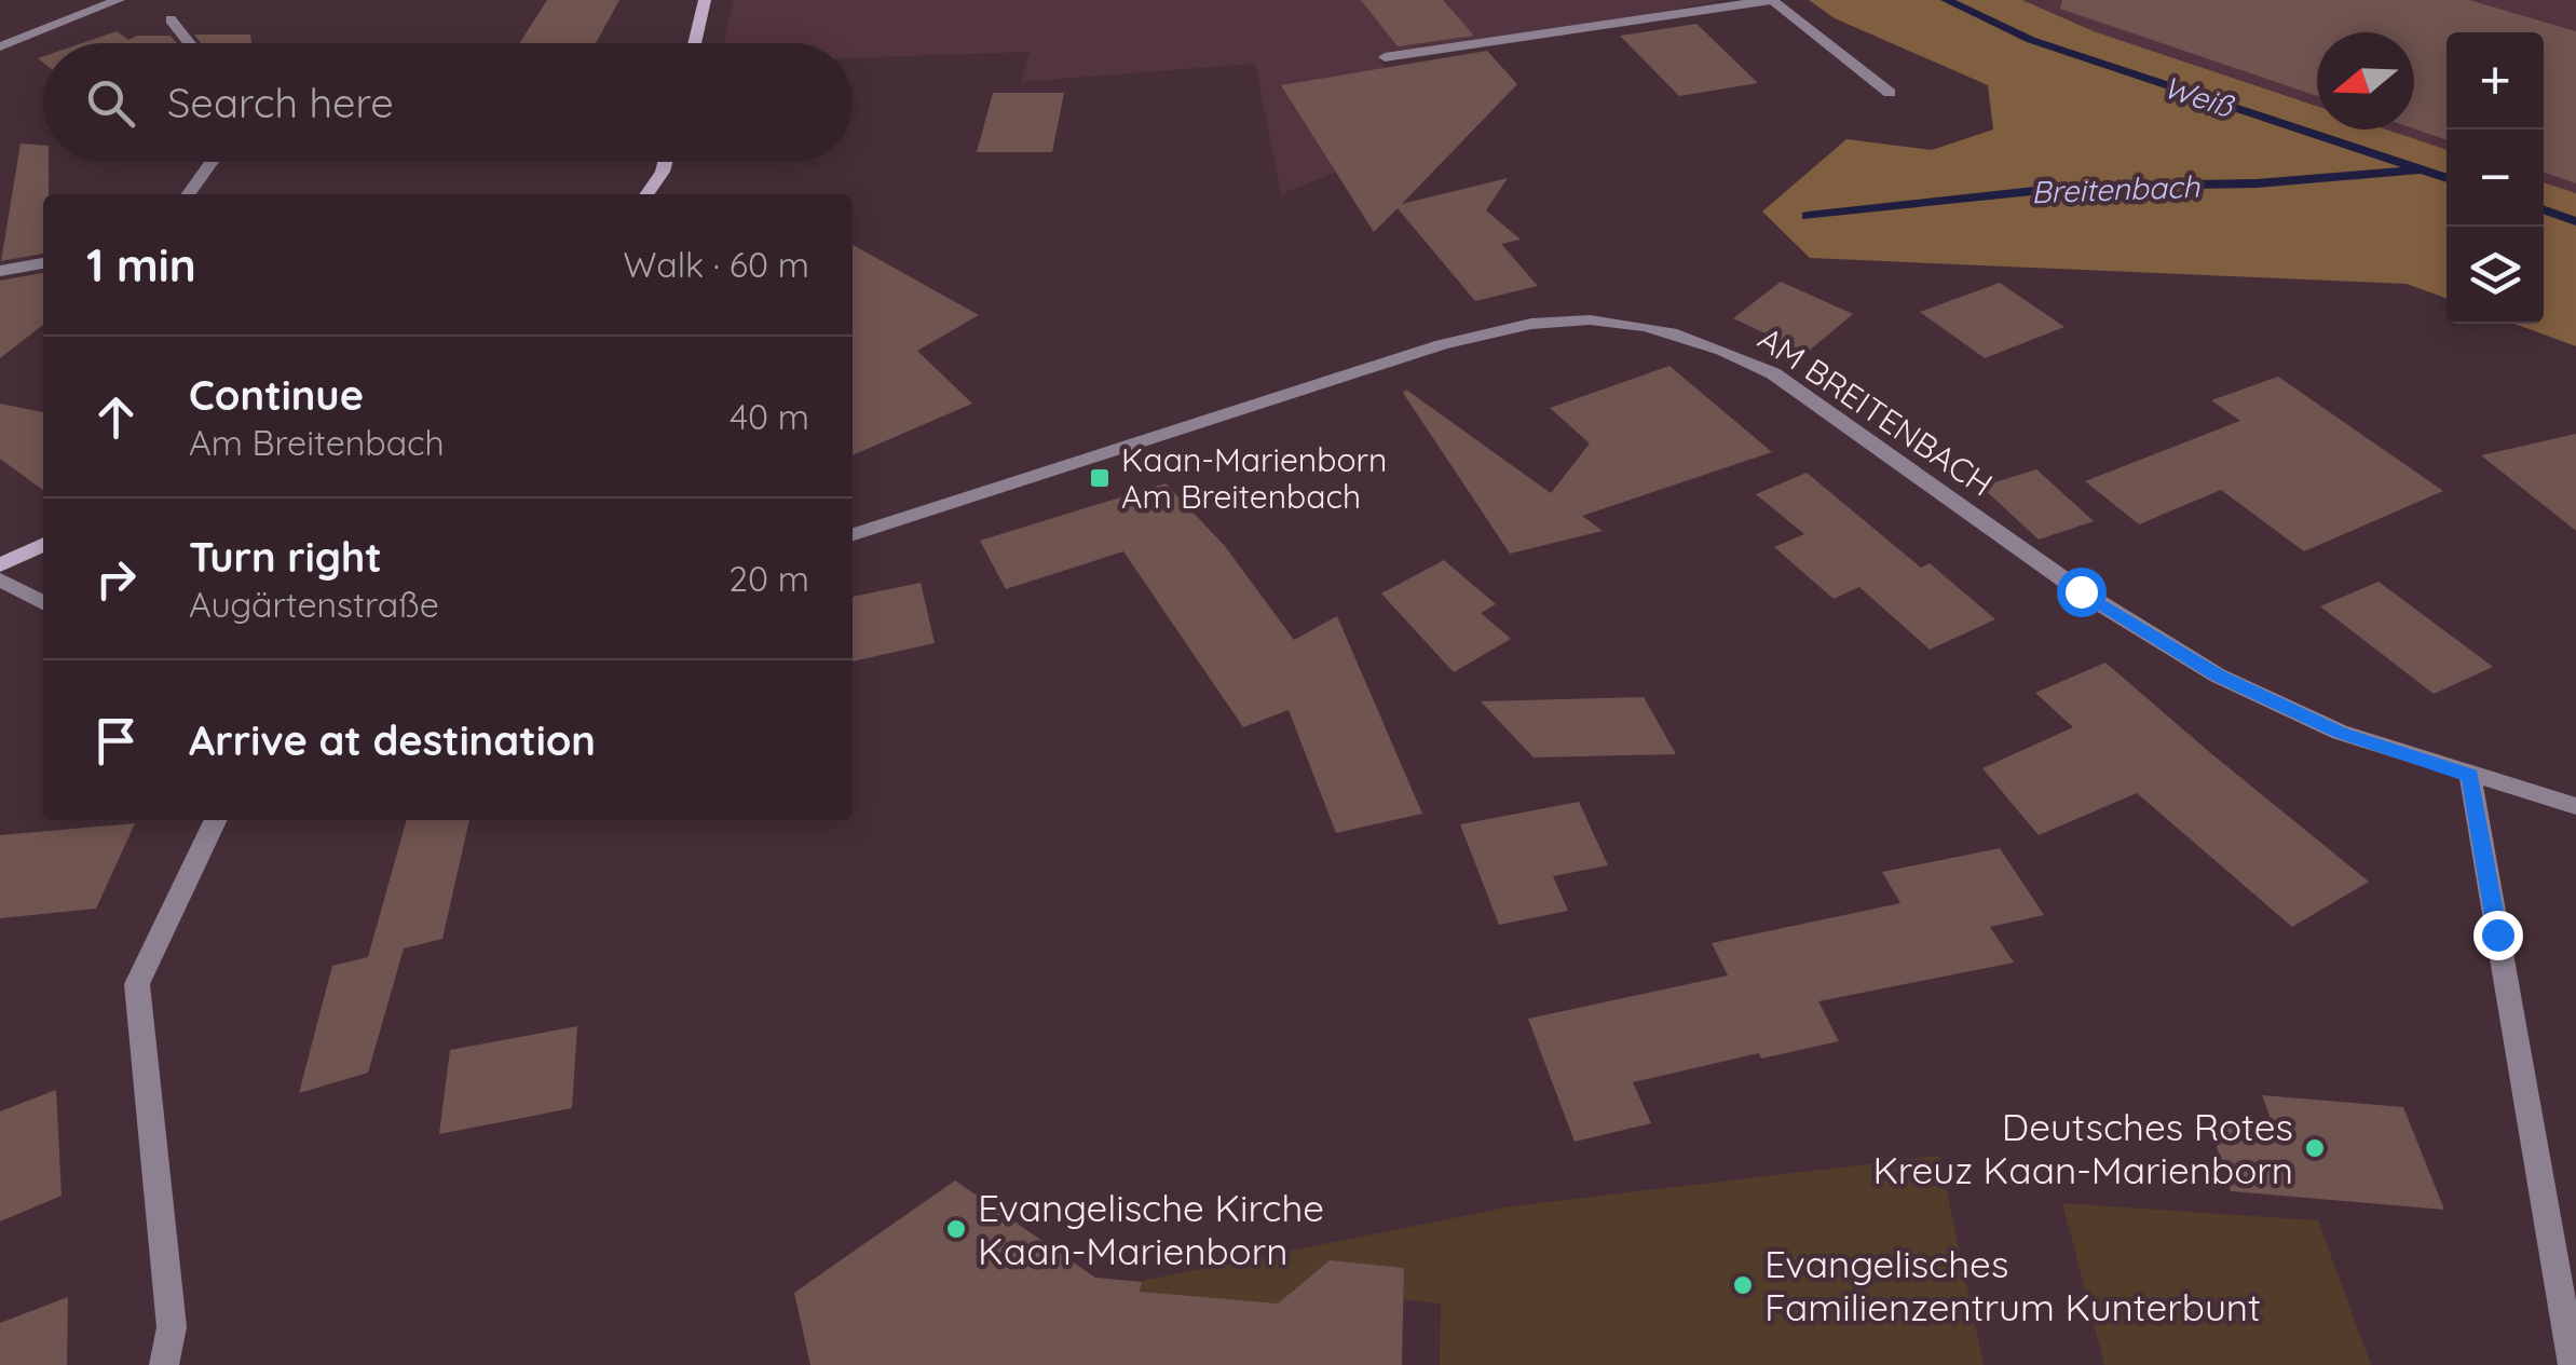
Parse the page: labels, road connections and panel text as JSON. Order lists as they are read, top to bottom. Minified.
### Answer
{"streets":{"street":["AM BREITENBACH"]},"water":["Weiß","Breitenbach"],"places":{"transit":["Kaan-Marienborn Am Breitenbach"],"other":["Deutsches Rotes Kreuz Kaan-Marienborn","Evangelische Kirche Kaan-Marienborn","Evangelisches Familienzentrum Kunterbunt"]},"north":"left","page":{"map_buttons":["+","−"],"search":"Search here","heading":["1 min","Walk · 60 m"],"list":[["Continue","Am Breitenbach","40 m"],["Turn right","Augärtenstraße","20 m"],"Arrive at destination"]}}
